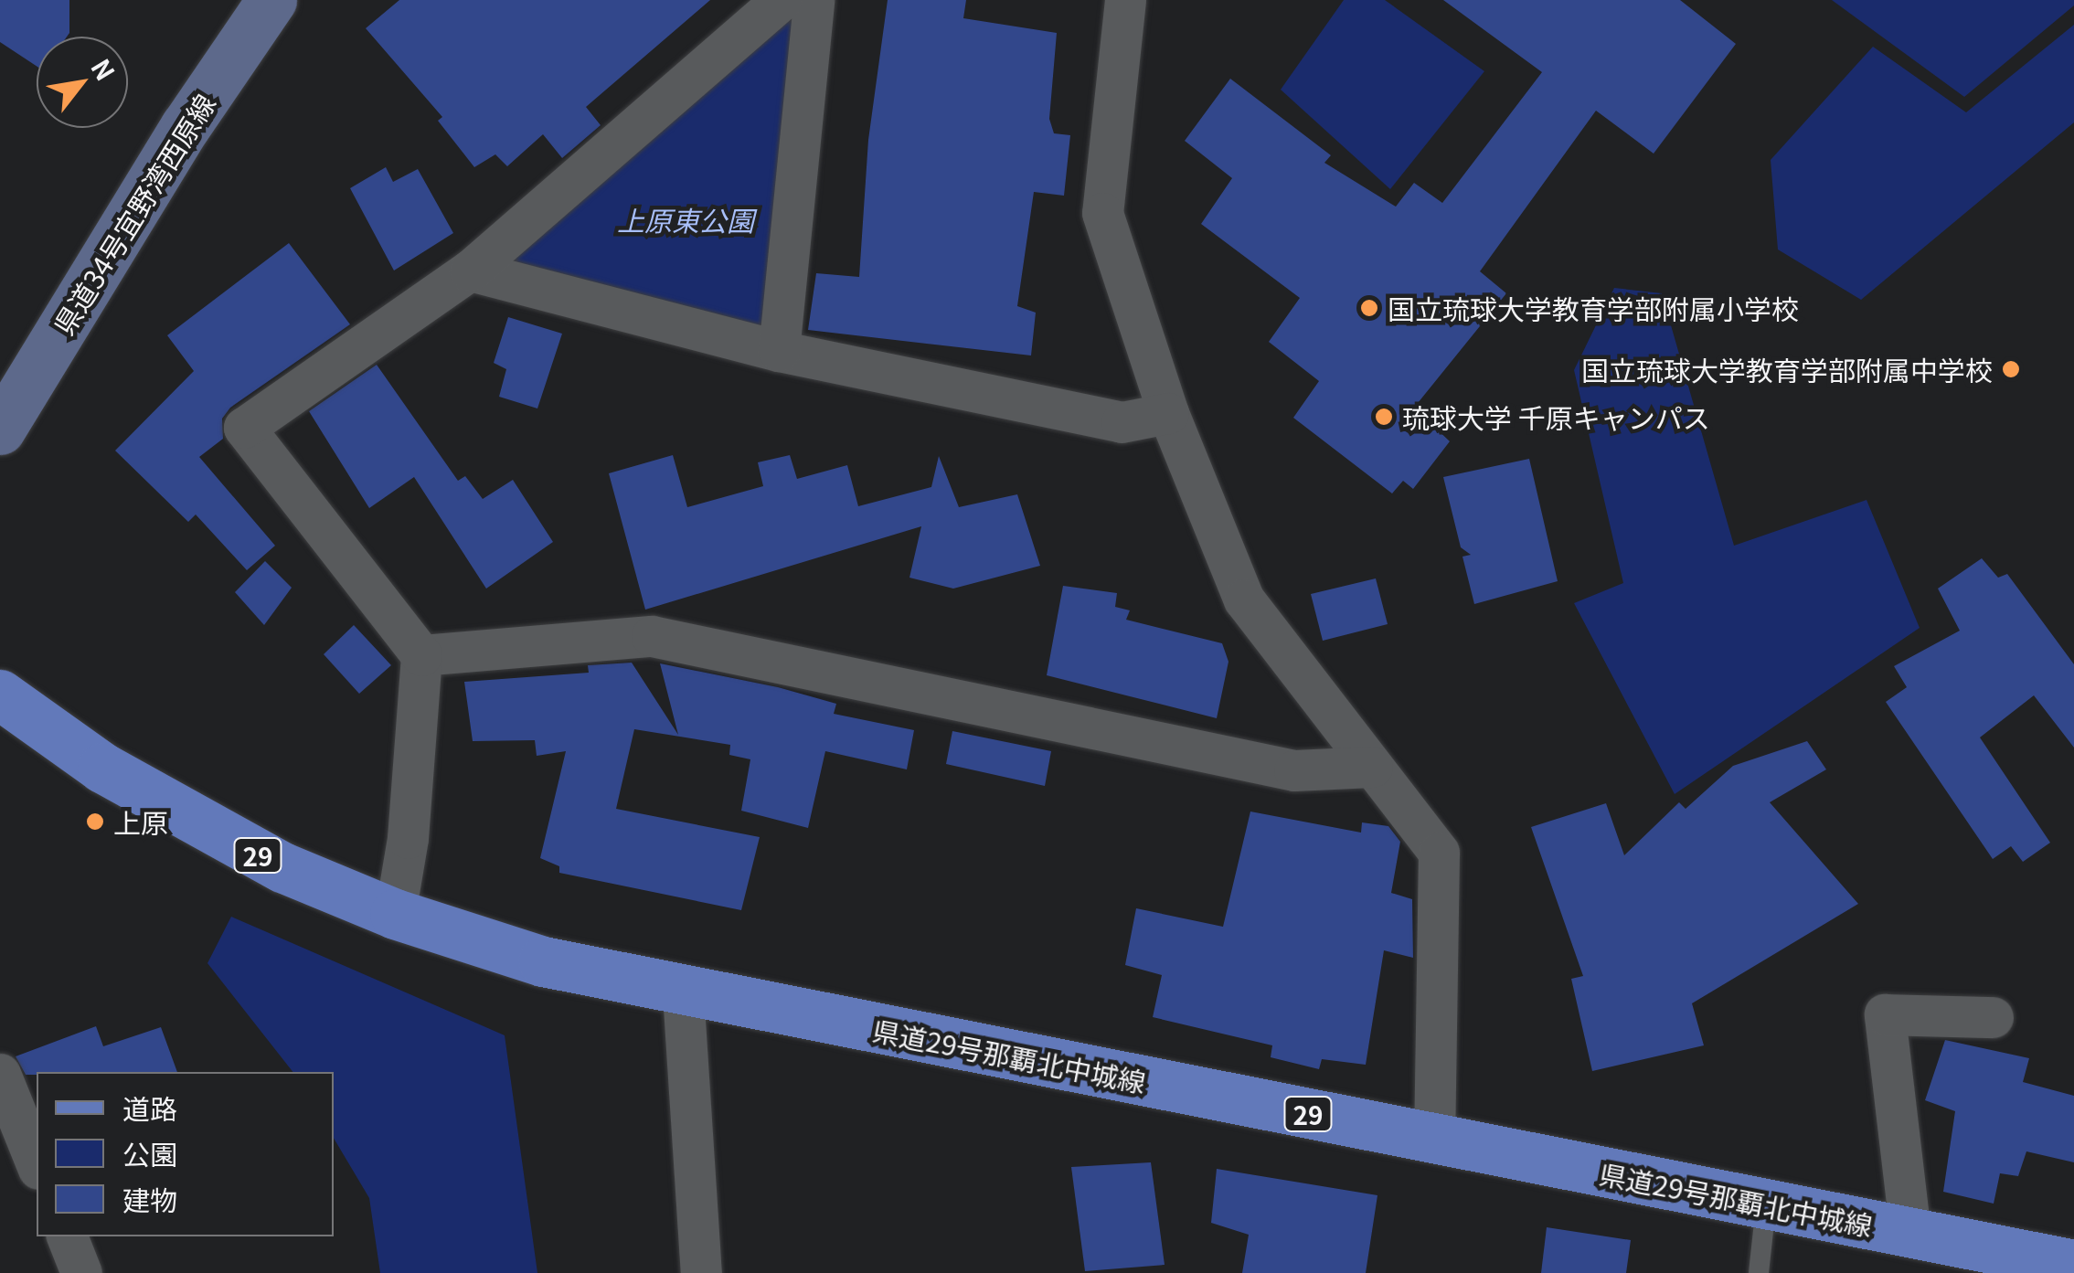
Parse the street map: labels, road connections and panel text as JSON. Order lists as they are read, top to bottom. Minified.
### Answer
{"streets":{"main road":["県道34号宜野湾西原線","29","県道29号那覇北中城線"]},"parks":["上原東公園"],"places":["国立琉球大学教育学部附属小学校","国立琉球大学教育学部附属中学校","琉球大学 千原キャンパス","上原"],"legend":["道路","公園","建物"],"north":"top right"}
